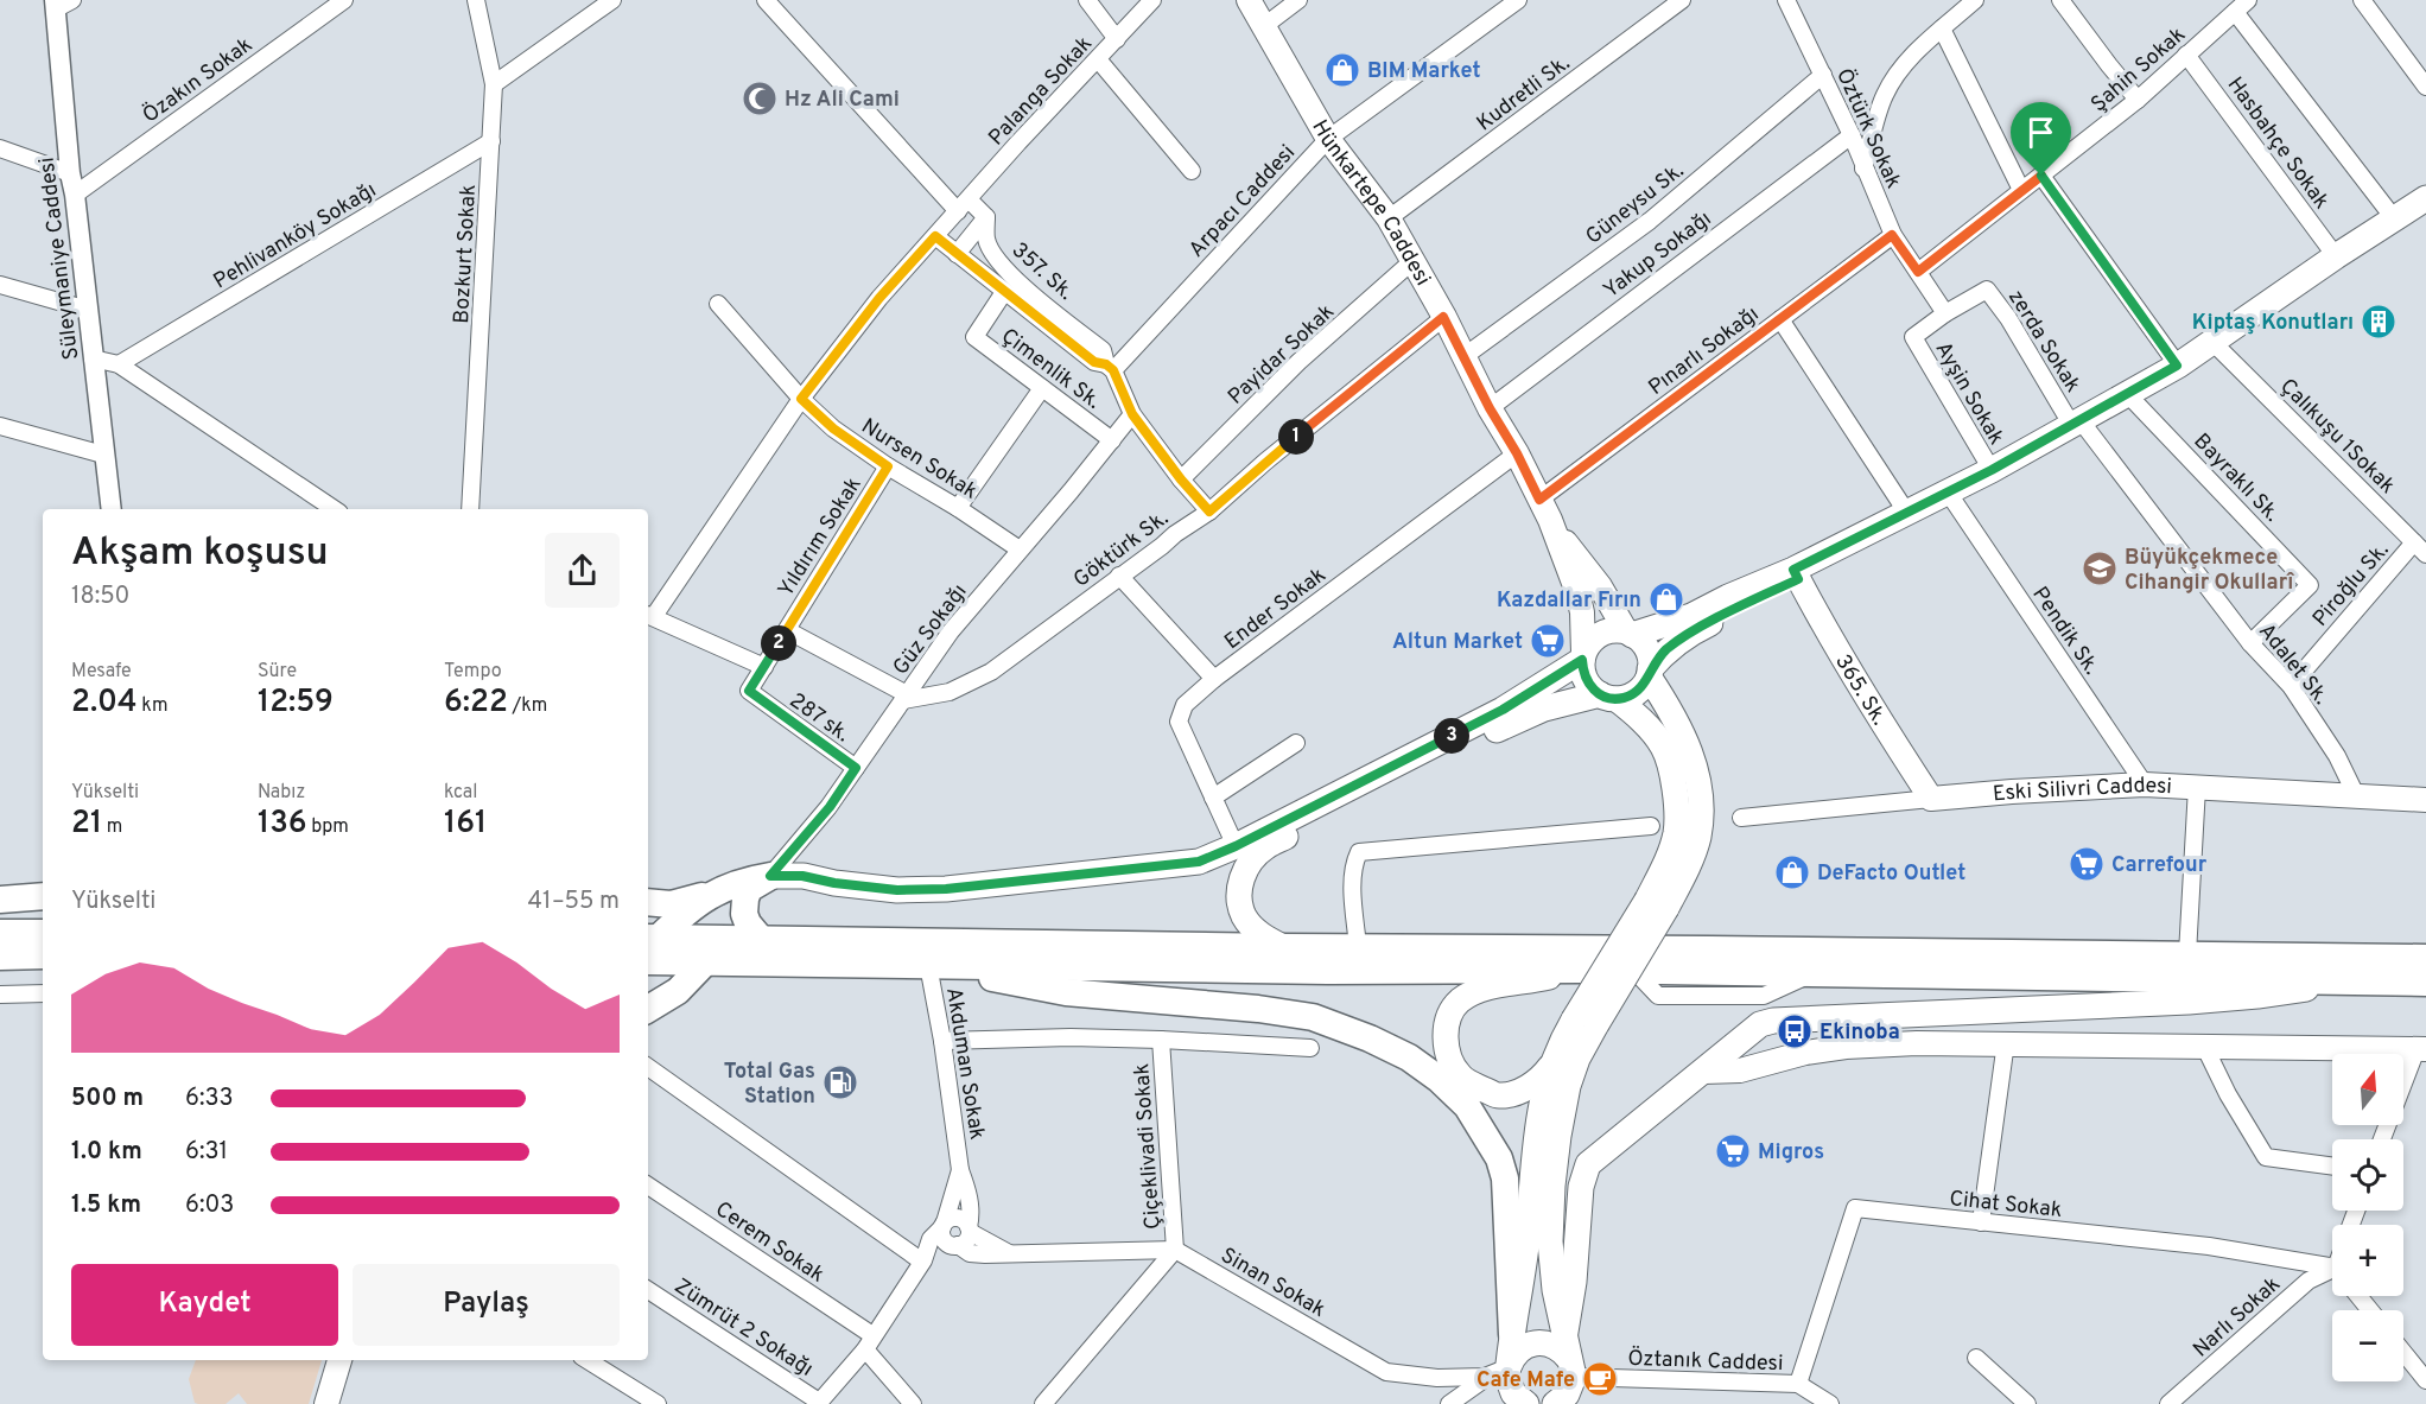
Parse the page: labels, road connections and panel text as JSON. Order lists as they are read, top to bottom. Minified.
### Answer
{"streets":{"main road":["Hünkartepe Caddesi","365. Sk.","Eski Silivri Caddesi"],"street":["Şahin Sokak","Özakın Sokak","Palanga Sokak","Kudretli Sk.","Öztürk Sokak","Hasbahçe Sokak","Arpacı Caddesi","Güneysu Sk.","Pehlivanköy Sokağı","Bozkurt Sokak","Yakup Sokağı","Süleymaniye Caddesi","357. Sk.","zerda Sokak","Pınarlı Sokağı","Payidar Sokak","Çimenlik Sk.","Ayşin Sokak","Çalıkuşu 1Sokak","Nursen Sokak","Bayraklı Sk.","Yıldırım Sokak","Göktürk Sk.","Piroğlu Sk.","Ender Sokak","Güz Sokağı","Pendik Sk.","Adalet Sk.","287 sk.","Akduman Sokak","Çiçeklivadi Sokak","Cihat Sokak","Cerem Sokak","Sinan Sokak","Narlı Sokak","Zümrüt 2 Sokağı","Öztanık Caddesi"]},"crossings":[["Şahin Sokak","Öztürk Sokak"],["Şahin Sokak","Hasbahçe Sokak"],["Özakın Sokak","Süleymaniye Caddesi"],["Palanga Sokak","357. Sk."],["Palanga Sokak","Nursen Sokak"],["Kudretli Sk.","Hünkartepe Caddesi"],["Öztürk Sokak","Güneysu Sk."],["Öztürk Sokak","Yakup Sokağı"],["Öztürk Sokak","Pınarlı Sokağı"],["Arpacı Caddesi","Hünkartepe Caddesi"],["Arpacı Caddesi","357. Sk."],["Hünkartepe Caddesi","Güneysu Sk."],["Hünkartepe Caddesi","Yakup Sokağı"],["Hünkartepe Caddesi","Pınarlı Sokağı"],["Hünkartepe Caddesi","Payidar Sokak"],["Hünkartepe Caddesi","Göktürk Sk."],["Hünkartepe Caddesi","Ender Sokak"],["Pehlivanköy Sokağı","Bozkurt Sokak"],["357. Sk.","Payidar Sokak"],["357. Sk.","Çimenlik Sk."],["357. Sk.","Göktürk Sk."],["357. Sk.","Güz Sokağı"],["zerda Sokak","Ayşin Sokak"],["zerda Sokak","Adalet Sk."],["Çimenlik Sk.","Güz Sokağı"],["Çalıkuşu 1Sokak","Piroğlu Sk."],["Nursen Sokak","Yıldırım Sokak"],["Nursen Sokak","Güz Sokağı"],["Bayraklı Sk.","Adalet Sk."],["Yıldırım Sokak","287 sk."],["Göktürk Sk.","Güz Sokağı"],["Piroğlu Sk.","Adalet Sk."],["Güz Sokağı","287 sk."],["Pendik Sk.","Eski Silivri Caddesi"],["Adalet Sk.","Eski Silivri Caddesi"],["365. Sk.","Eski Silivri Caddesi"],["Akduman Sokak","Cerem Sokak"],["Akduman Sokak","Zümrüt 2 Sokağı"],["Çiçeklivadi Sokak","Sinan Sokak"],["Cihat Sokak","Öztanık Caddesi"]],"places":{"shop":["BIM Market","Kazdallar Fırın","DeFacto Outlet"],"mosque":["Hz Ali Cami"],"building":["Kiptaş Konutları"],"school or university":["Büyükçekmece Cihangir Okullarî"],"supermarket":["Altun Market","Carrefour","Migros"],"bus stop":["Ekinoba"],"fuel station":["Total Gas Station"],"cafe":["Cafe Mafe"]},"north":"top","page":{"pins":["1","2","3"],"heading":["Akşam koşusu","18:50"],"stats":[["Mesafe","2.04 km"],["Süre","12:59"],["Tempo","6:22 /km"],["Yükselti","21 m"],["Nabız","136 bpm"],["kcal","161"]],"chart":["Yükselti","41–55 m"],"map_buttons":["+","−"],"list":[{"name":"500 m","note":"6:33"},{"name":"1.0 km","note":"6:31"},{"name":"1.5 km","note":"6:03"}],"buttons":["Kaydet","Paylaş"]}}
